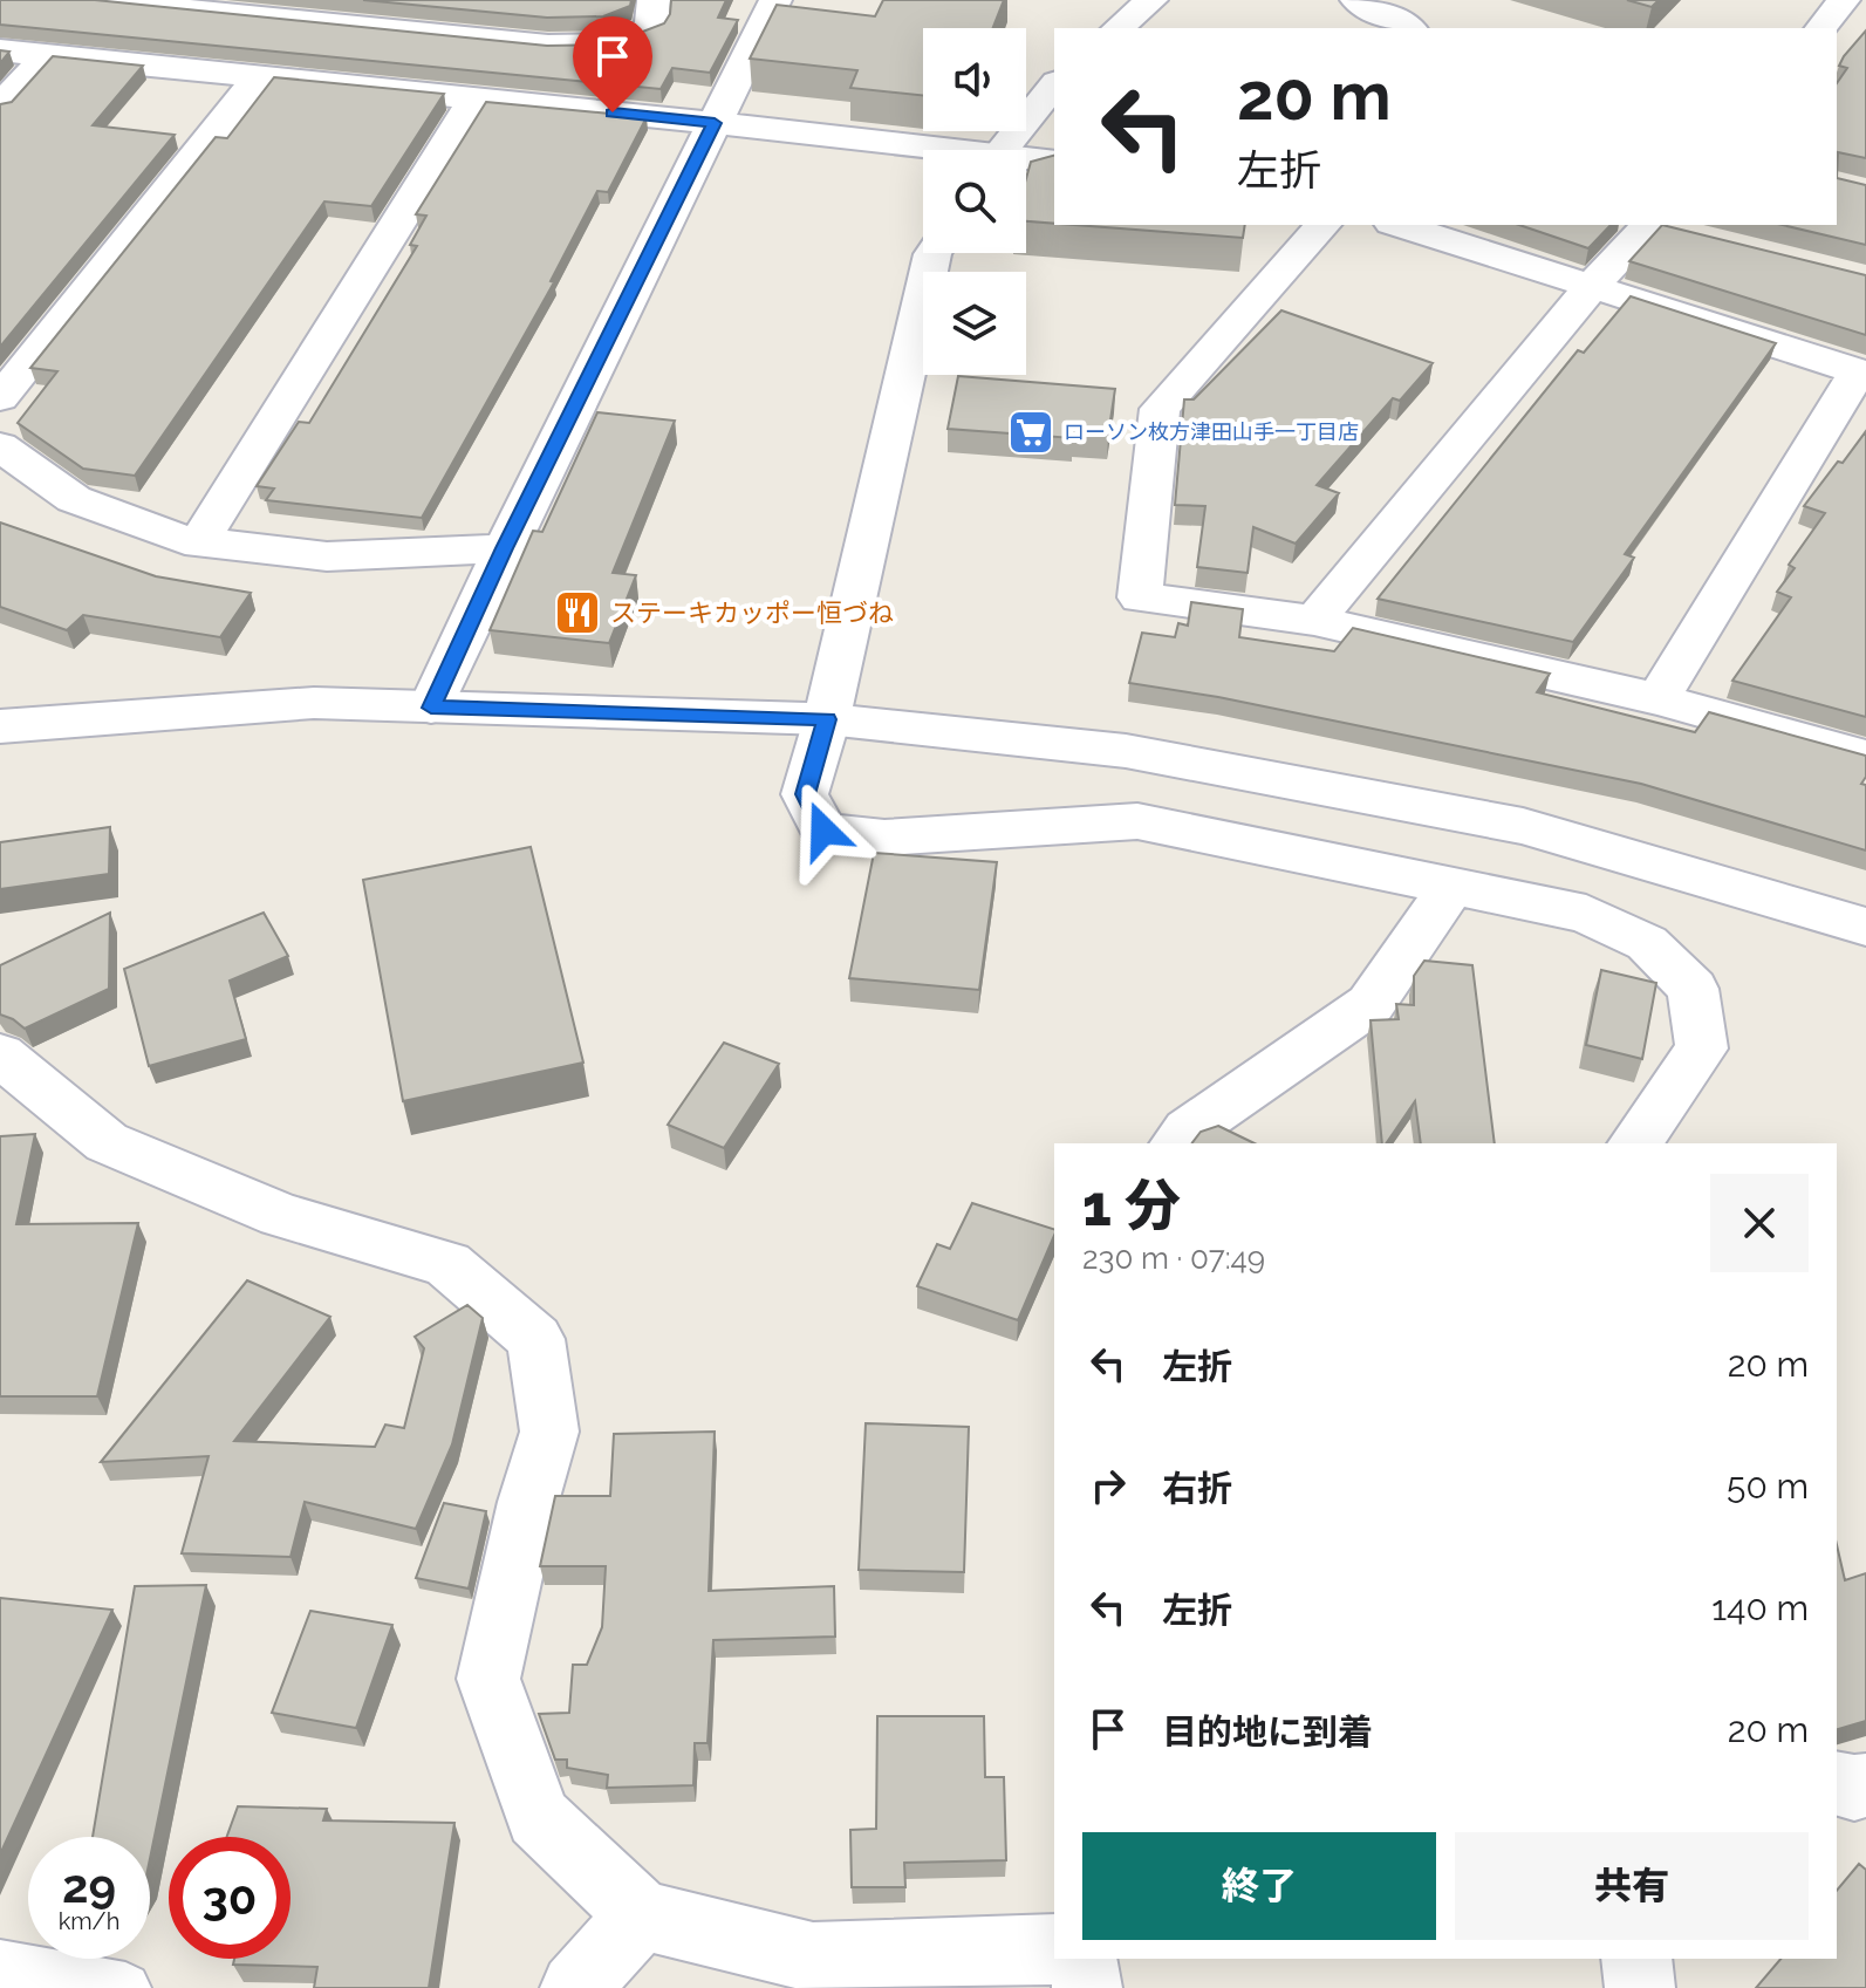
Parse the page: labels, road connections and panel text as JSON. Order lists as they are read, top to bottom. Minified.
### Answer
{"places":{"supermarket":["ローソン枚方津田山手一丁目店"],"restaurant":["ステーキカッポー恒づね"]},"page":{"turn":["20 m","左折"],"heading":["1 分","230 m · 07:49"],"list":[{"name":"左折","value":"20 m"},{"name":"右折","value":"50 m"},{"name":"左折","value":"140 m"},{"name":"目的地に到着","value":"20 m"}],"buttons":["終了","共有"],"speed":"29 km/h","limit":"30"}}
